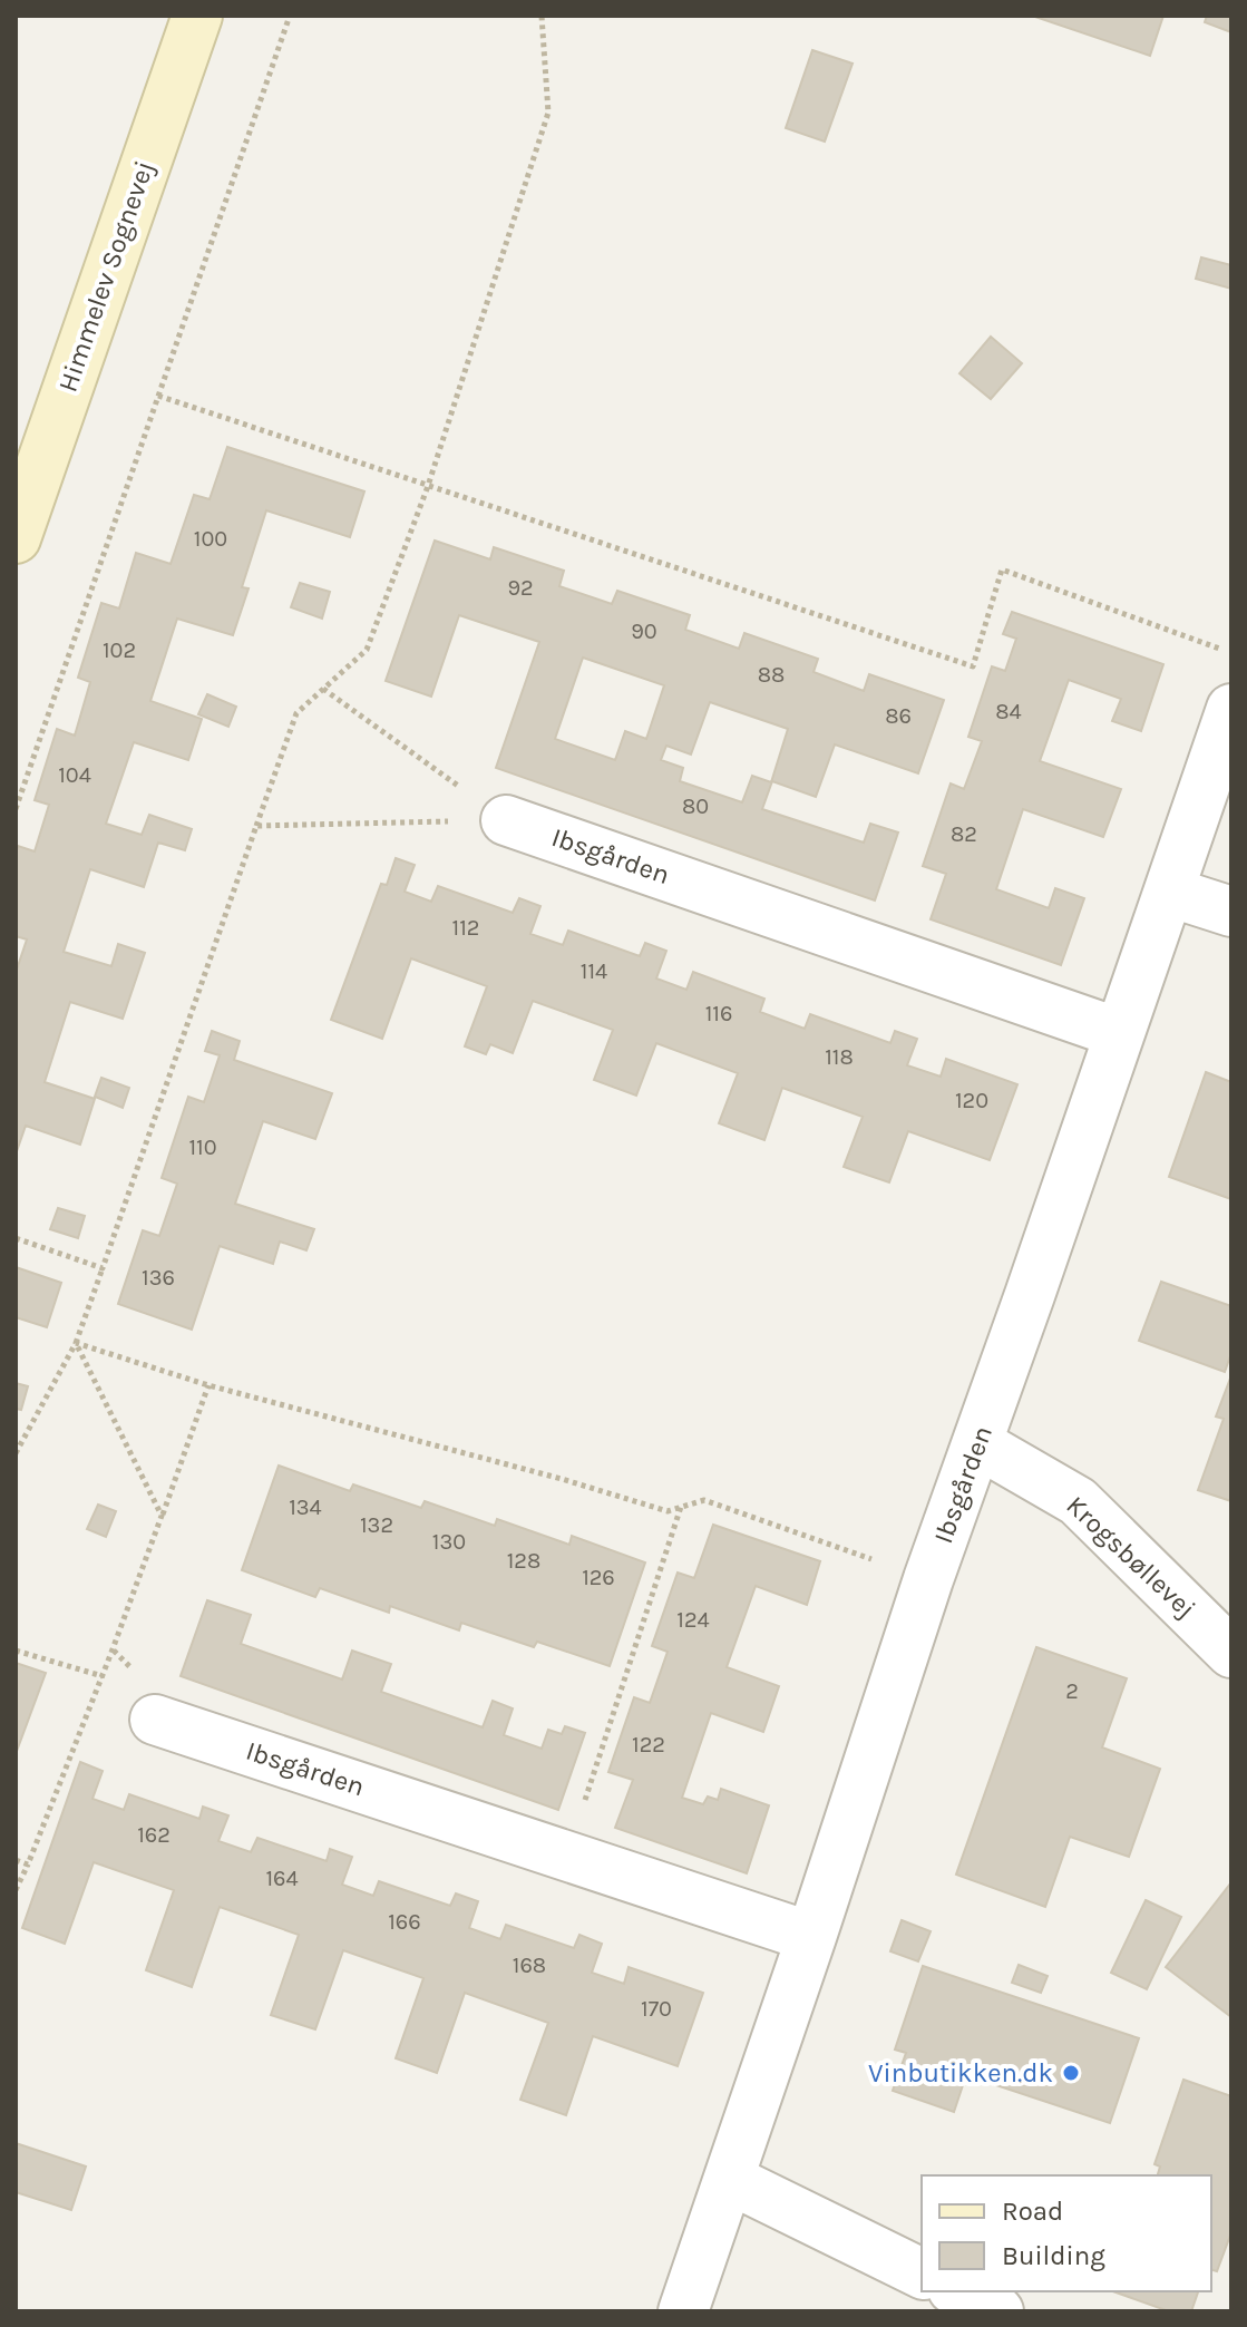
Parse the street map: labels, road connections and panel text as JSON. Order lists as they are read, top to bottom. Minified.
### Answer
{"streets":{"street":["Himmelev Sognevej","Ibsgården","Krogsbøllevej"]},"crossings":[["Ibsgården","Krogsbøllevej"]],"places":["Vinbutikken.dk"],"house_numbers":["100","92","90","102","88","84","86","104","80","82","112","114","116","118","120","110","136","134","132","130","128","126","124","2","122","162","164","166","168","170"],"legend":["Road","Building"]}
